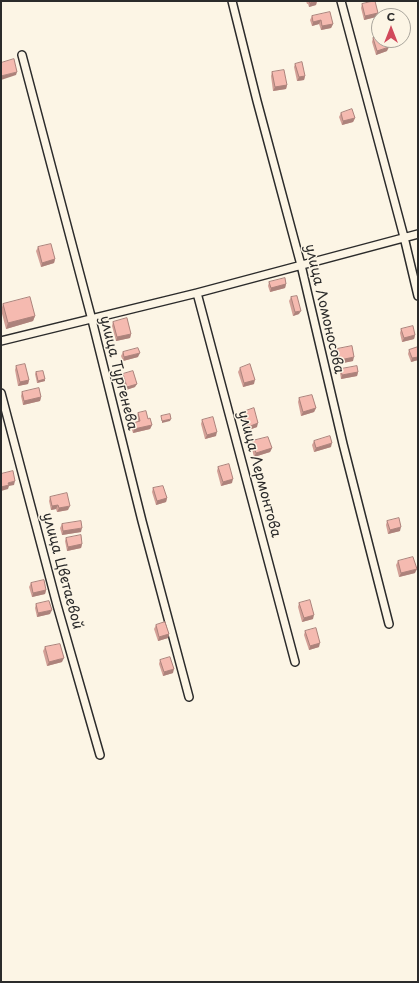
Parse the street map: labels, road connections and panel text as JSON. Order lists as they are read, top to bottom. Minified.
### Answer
{"streets":{"street":["улица Ломоносова","улица Тургенева","улица Лермонтова","улица Цветаевой"]},"north":"top"}
